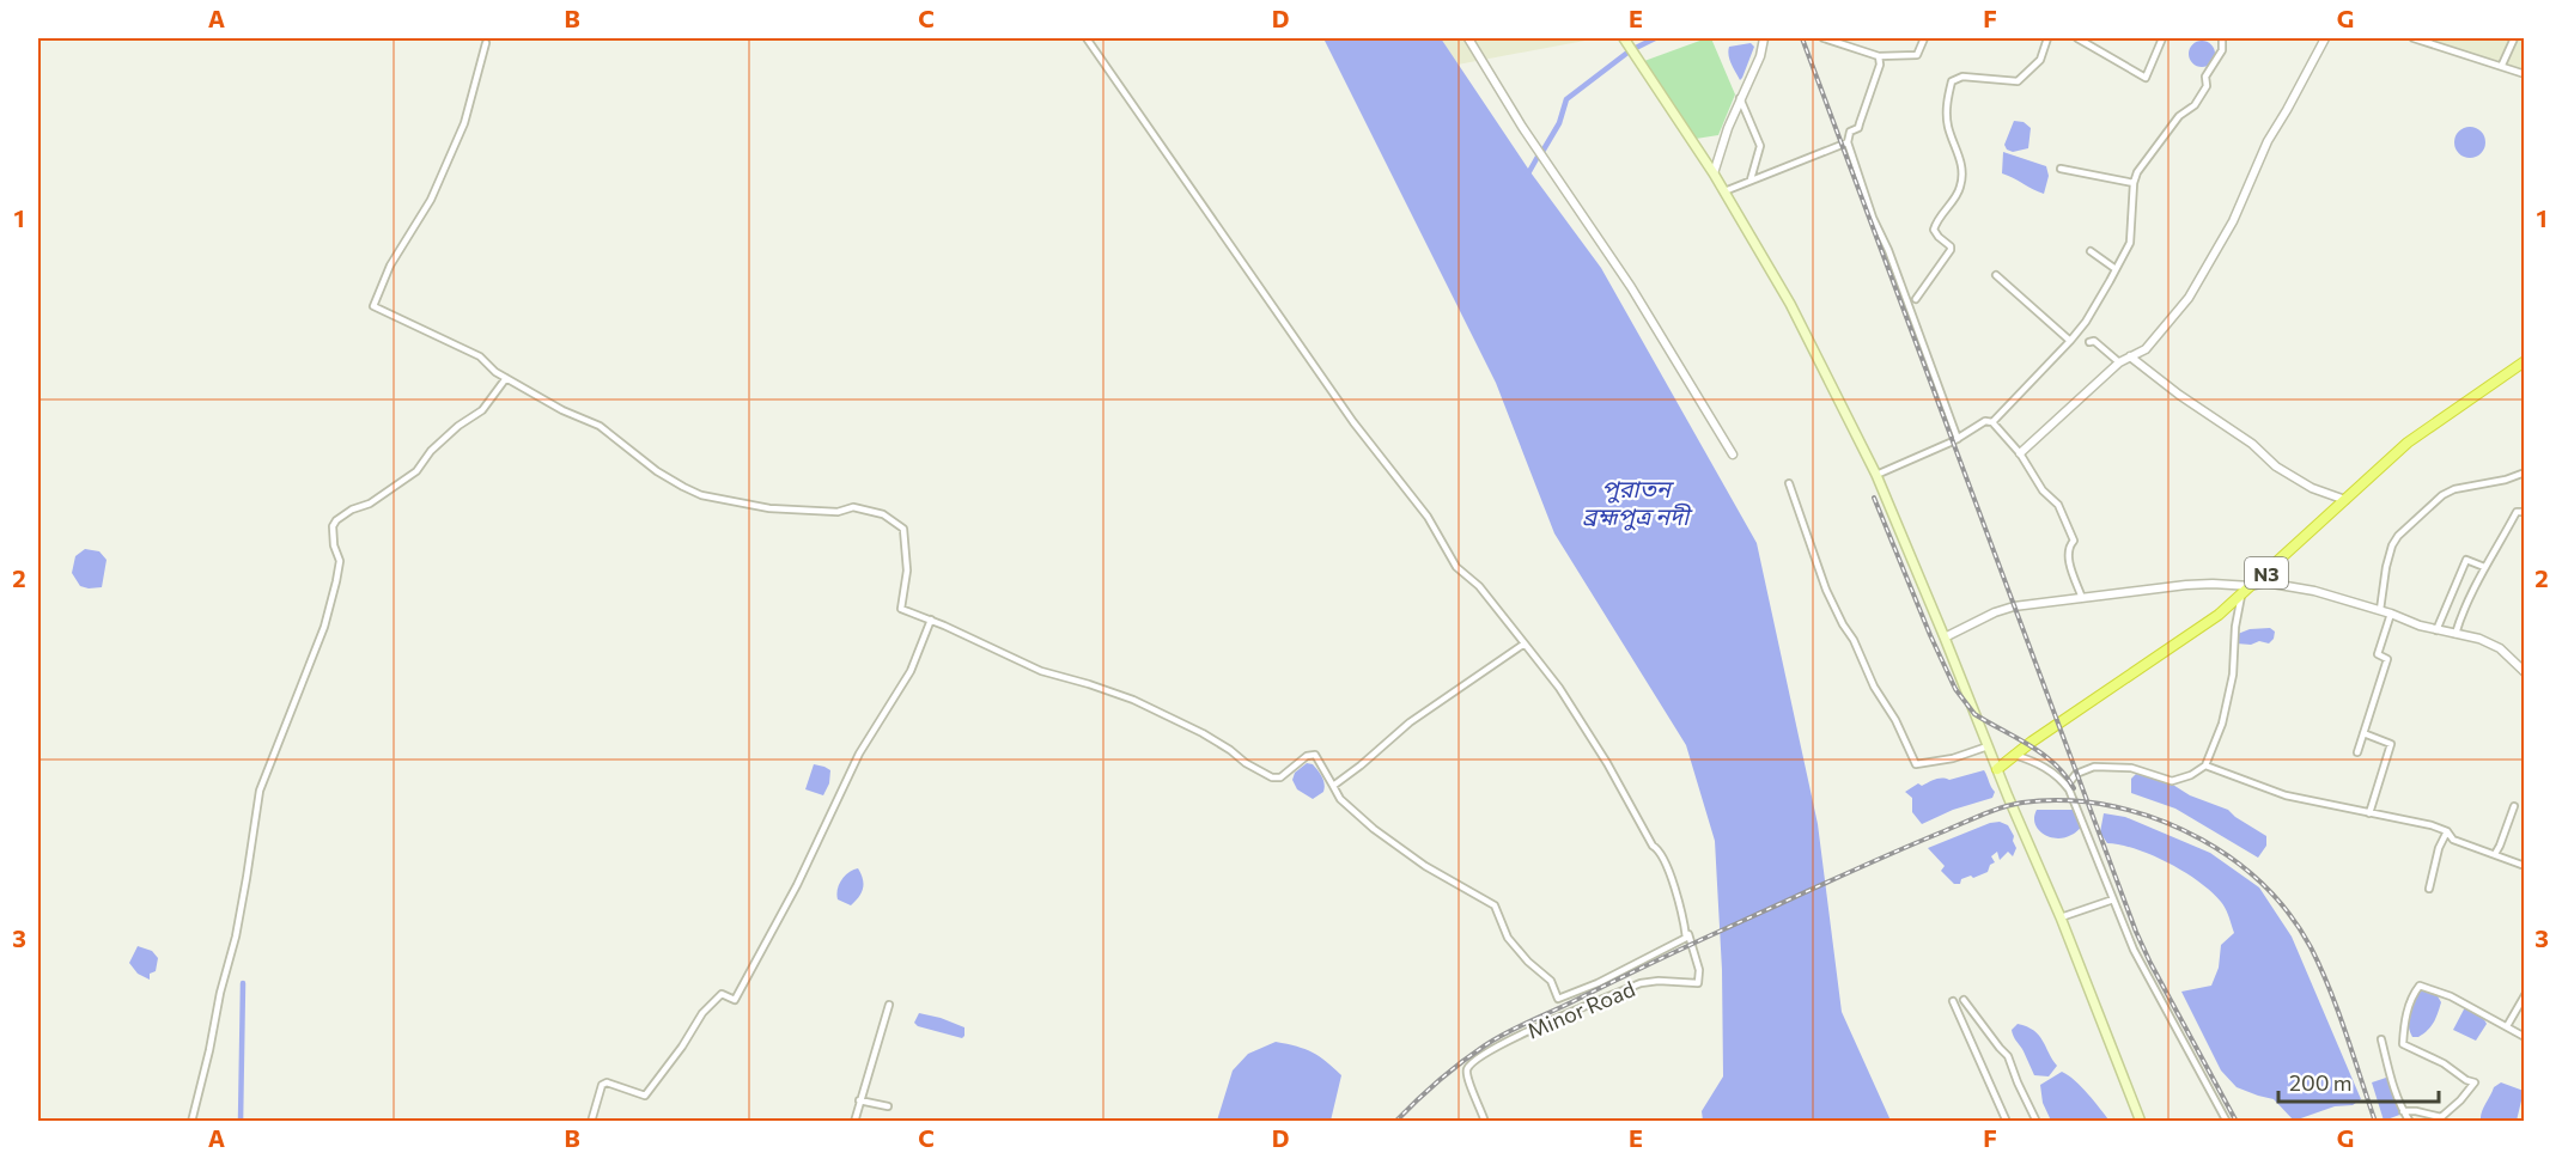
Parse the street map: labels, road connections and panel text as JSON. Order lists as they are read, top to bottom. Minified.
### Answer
{"streets":{"highway":["N3"],"street":["Minor Road"]},"water":["পুরাতন ব্রহ্মপুত্র নদী"],"scale_bar":"200 m","grid":{"columns":["A","B","C","D","E","F","G"],"rows":["1","2","3"]}}
